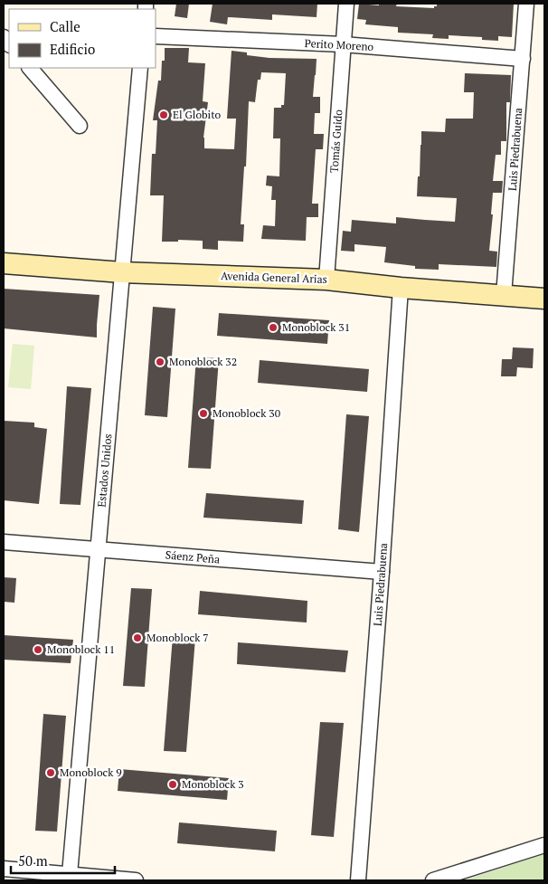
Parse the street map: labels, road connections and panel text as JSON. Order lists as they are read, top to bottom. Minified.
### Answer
{"streets":{"main road":["Avenida General Arias"],"street":["Perito Moreno","Tomás Guido","Luis Piedrabuena","Estados Unidos","Sáenz Peña"]},"crossings":[["Perito Moreno","Tomás Guido"],["Perito Moreno","Luis Piedrabuena"],["Tomás Guido","Avenida General Arias"],["Luis Piedrabuena","Avenida General Arias"],["Luis Piedrabuena","Sáenz Peña"],["Avenida General Arias","Estados Unidos"],["Estados Unidos","Sáenz Peña"]],"places":["El Globito","Monoblock 31","Monoblock 32","Monoblock 30","Monoblock 7","Monoblock 11","Monoblock 9","Monoblock 3"],"legend":["Calle","Edificio"],"scale_bar":"50 m"}
